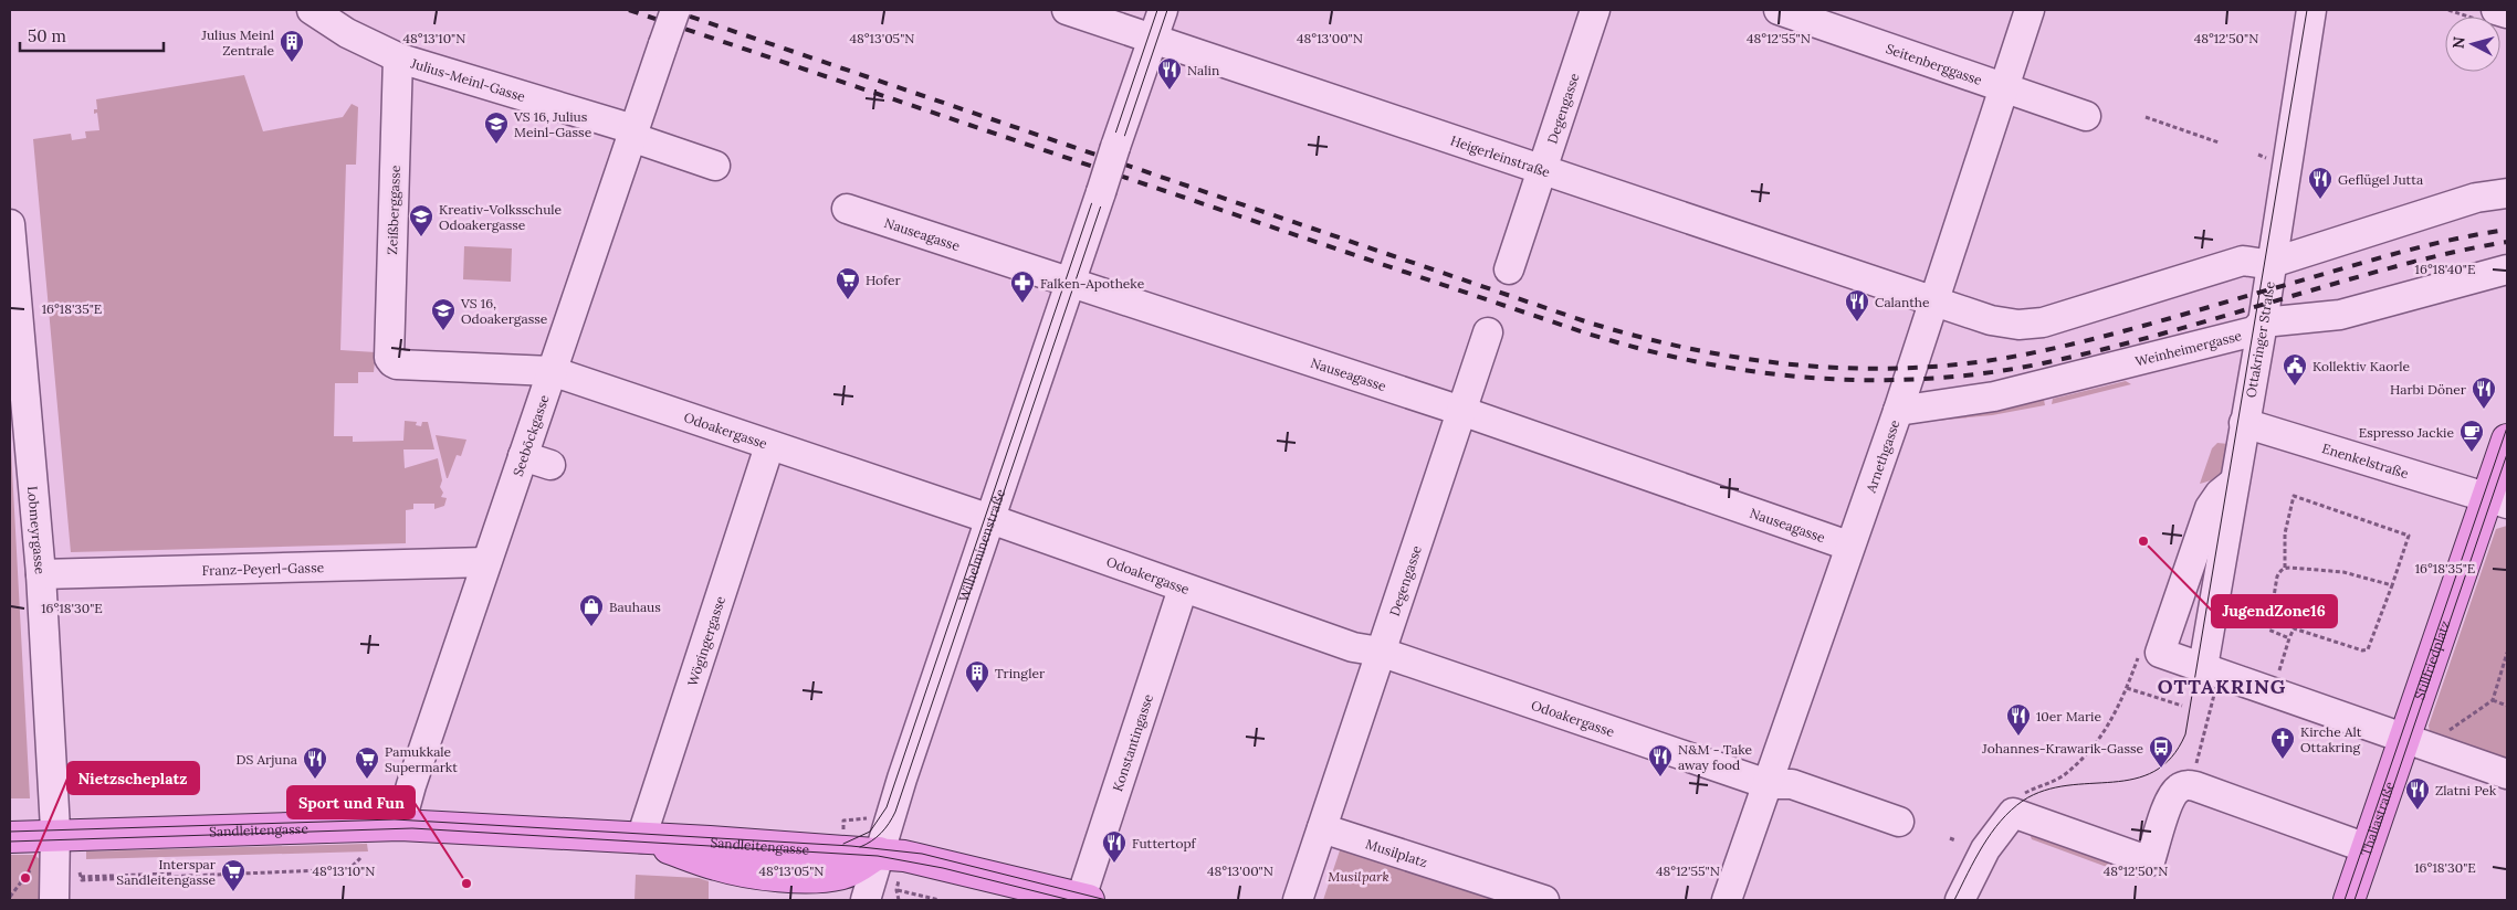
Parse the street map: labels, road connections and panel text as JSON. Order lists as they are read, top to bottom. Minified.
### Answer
{"streets":{"main road":["Stillfriedplatz","Thaliastraße","Sandleitengasse"],"street":["Seitenberggasse","Julius-Meinl-Gasse","Degengasse","Heigerleinstraße","Zeißberggasse","Nauseagasse","Ottakringer Straße","Weinheimergasse","Odoakergasse","Seeböckgasse","Arnethgasse","Enenkelstraße","Lobmeyrgasse","Wilhelminenstraße","Franz-Peyerl-Gasse","Wögingergasse","Konstantingasse","Musilplatz"]},"crossings":[["Seitenberggasse","Arnethgasse"],["Julius-Meinl-Gasse","Zeißberggasse"],["Julius-Meinl-Gasse","Seeböckgasse"],["Degengasse","Heigerleinstraße"],["Degengasse","Nauseagasse"],["Degengasse","Odoakergasse"],["Degengasse","Musilplatz"],["Heigerleinstraße","Arnethgasse"],["Heigerleinstraße","Wilhelminenstraße"],["Zeißberggasse","Odoakergasse"],["Nauseagasse","Arnethgasse"],["Nauseagasse","Wilhelminenstraße"],["Ottakringer Straße","Weinheimergasse"],["Ottakringer Straße","Enenkelstraße"],["Weinheimergasse","Arnethgasse"],["Odoakergasse","Seeböckgasse"],["Odoakergasse","Arnethgasse"],["Odoakergasse","Wilhelminenstraße"],["Odoakergasse","Wögingergasse"],["Odoakergasse","Konstantingasse"],["Seeböckgasse","Franz-Peyerl-Gasse"],["Seeböckgasse","Sandleitengasse"],["Enenkelstraße","Stillfriedplatz"],["Lobmeyrgasse","Franz-Peyerl-Gasse"],["Lobmeyrgasse","Sandleitengasse"],["Wilhelminenstraße","Sandleitengasse"],["Wögingergasse","Sandleitengasse"],["Stillfriedplatz","Thaliastraße"],["Konstantingasse","Sandleitengasse"]],"districts":["OTTAKRING"],"parks":["Musilpark"],"places":{"building":["Julius Meinl Zentrale","Tringler"],"restaurant":["Nalin","Geflügel Jutta","Calanthe","Harbi Döner","10er Marie","N&M - Take away food","DS Arjuna","Zlatni Pek","Futtertopf"],"school or university":["VS 16, Julius Meinl-Gasse","Kreativ-Volksschule Odoakergasse","VS 16, Odoakergasse"],"supermarket":["Hofer","Pamukkale Supermarkt","Interspar Sandleitengasse"],"pharmacy":["Falken-Apotheke"],"public building":["Kollektiv Kaorle"],"cafe":["Espresso Jackie"],"other":["JugendZone16","Nietzscheplatz","Sport und Fun"],"shop":["Bauhaus"],"church":["Kirche Alt Ottakring"],"bus stop":["Johannes-Krawarik-Gasse"]},"scale_bar":"50 m","north":"left","coordinates":["48°13'10\"N","48°13'05\"N","48°13'00\"N","48°12'55\"N","48°12'50\"N","16°18'40\"E","16°18'35\"E","16°18'30\"E"]}
